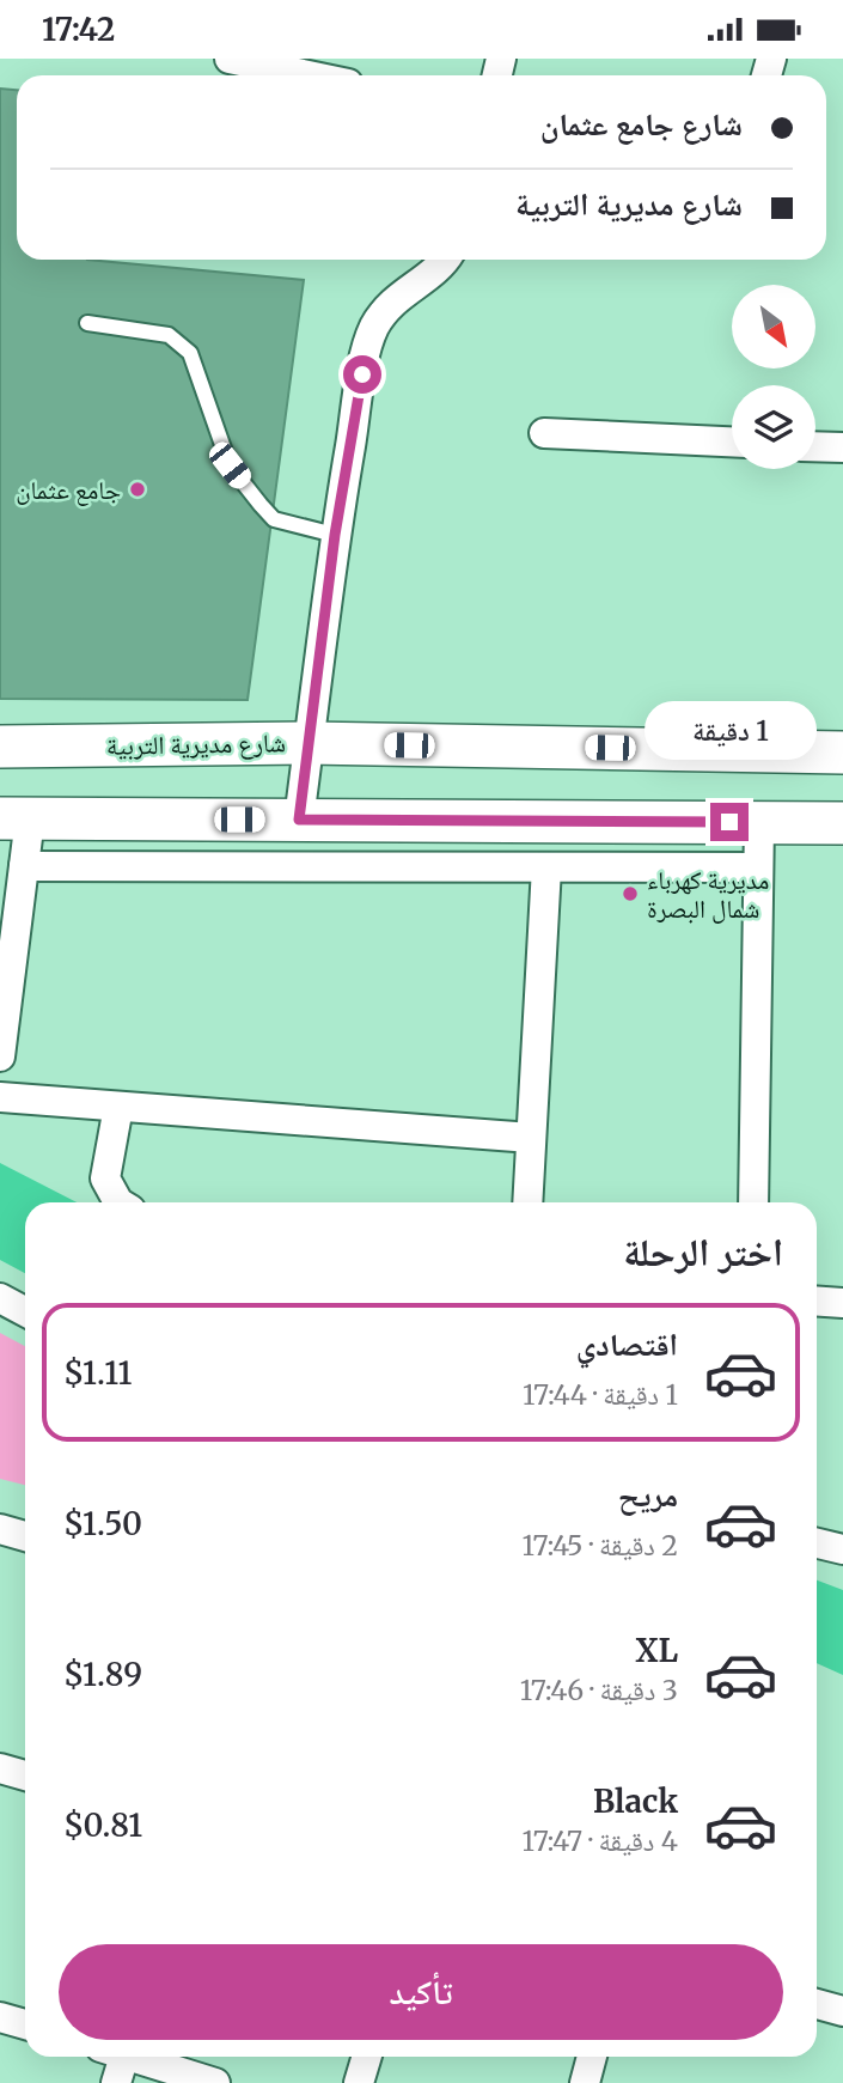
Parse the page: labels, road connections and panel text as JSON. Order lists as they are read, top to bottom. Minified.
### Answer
{"streets":{"main road":["شارع مديرية التربية"]},"places":["جامع عثمان","مديرية كهرباء شمال البصرة"],"north":"bottom right","page":{"status":"17:42","banner":["شارع جامع عثمان","شارع مديرية التربية"],"bubble":"1 دقيقة","heading":"اختر الرحلة","list":[{"name":"اقتصادي","note":"1 دقيقة · 17:44","value":"$1.11"},{"name":"مريح","note":"2 دقيقة · 17:45","value":"$1.50"},{"name":"XL","note":"3 دقيقة · 17:46","value":"$1.89"},{"name":"Black","note":"4 دقيقة · 17:47","value":"$0.81"}],"buttons":"تأكيد"}}
